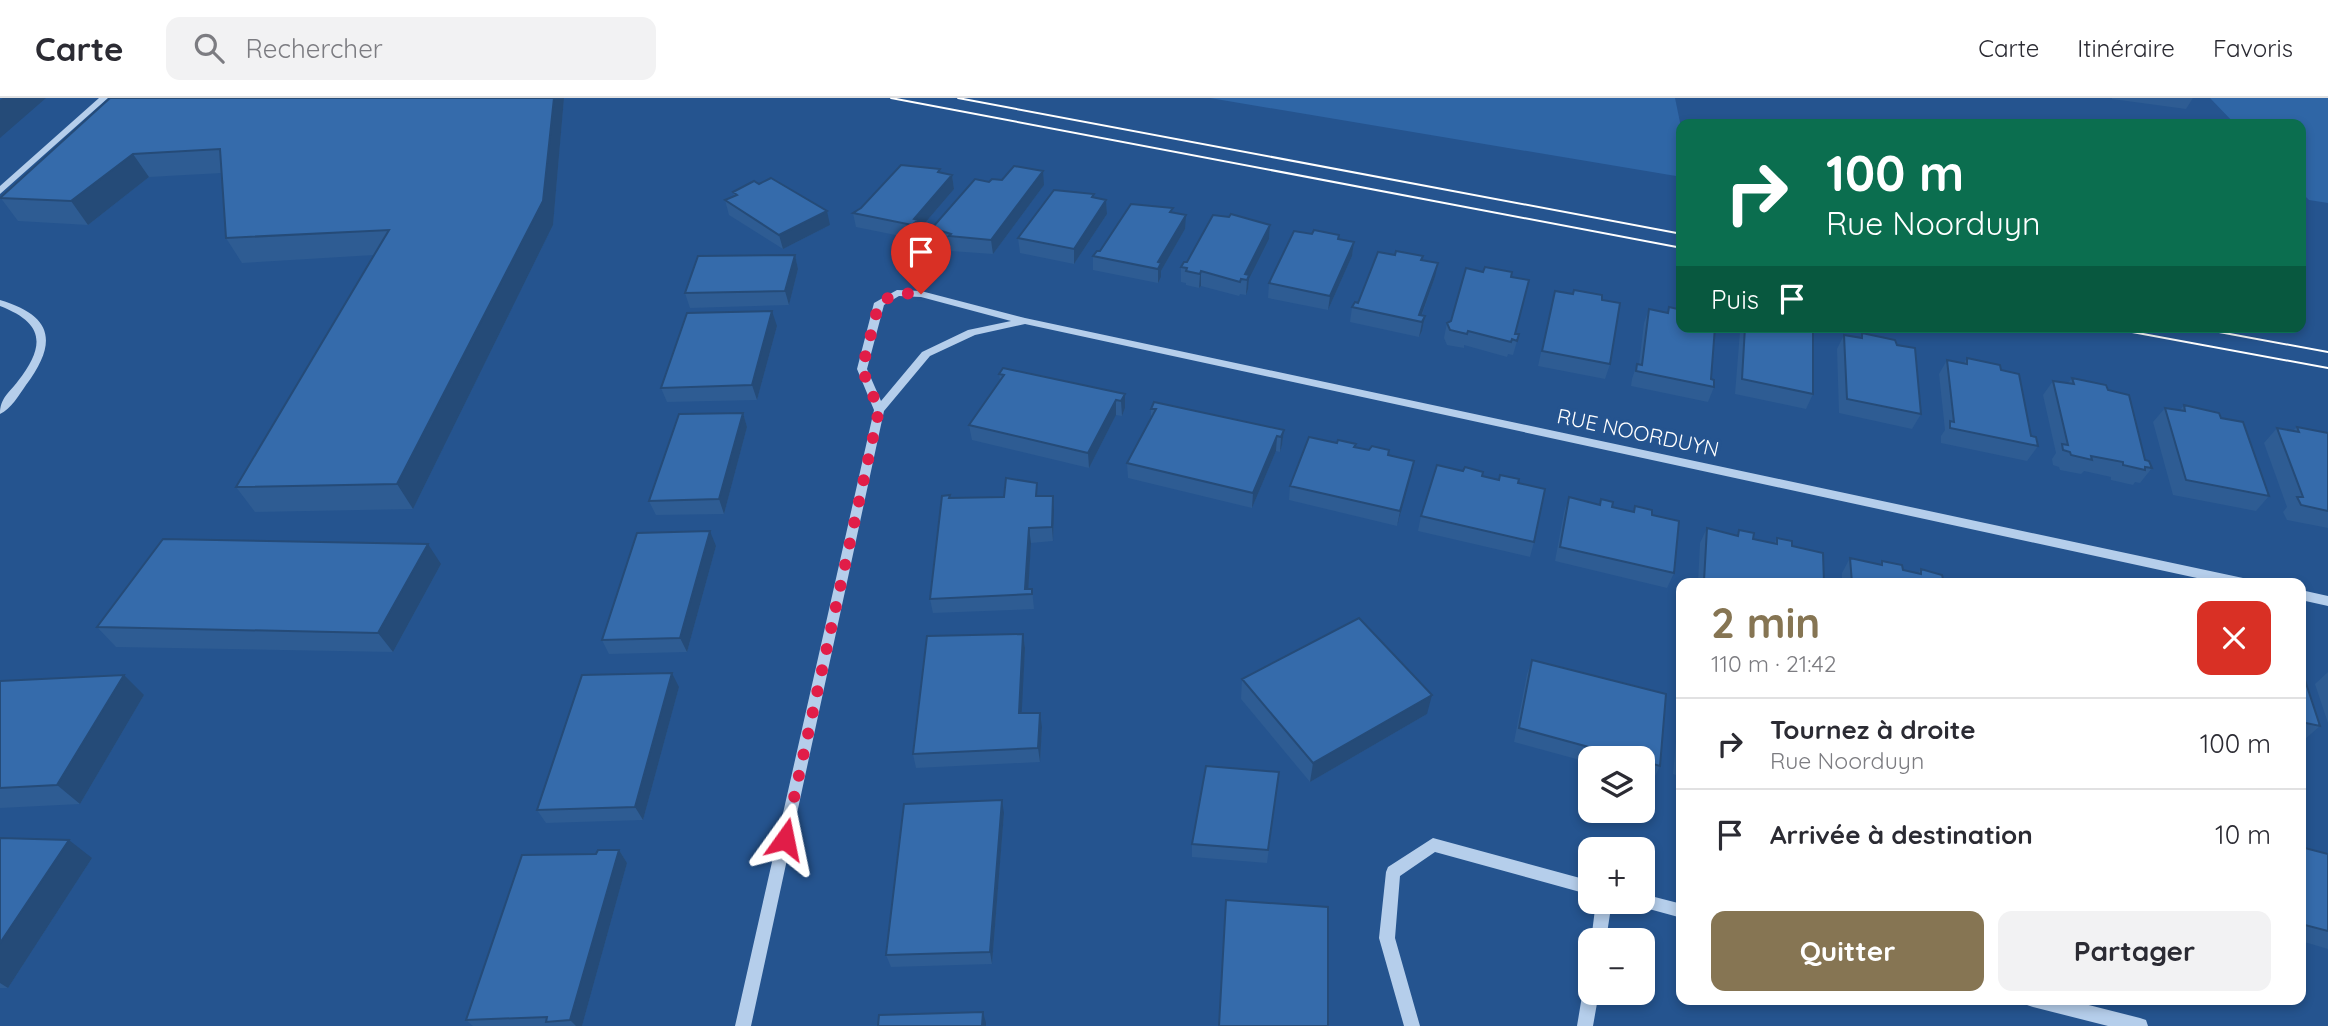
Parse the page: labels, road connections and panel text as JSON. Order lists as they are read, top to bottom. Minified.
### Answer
{"streets":{"street":["RUE NOORDUYN"]},"page":{"header":"Carte","search":"Rechercher","nav":["Carte","Itinéraire","Favoris"],"turn":["100 m","Rue Noorduyn"],"then":"Puis","heading":["2 min","110 m · 21:42"],"list":[{"name":"Tournez à droite","note":"Rue Noorduyn","value":"100 m"},{"name":"Arrivée à destination","value":"10 m"}],"map_buttons":["+","−"],"buttons":["Quitter","Partager"]}}
